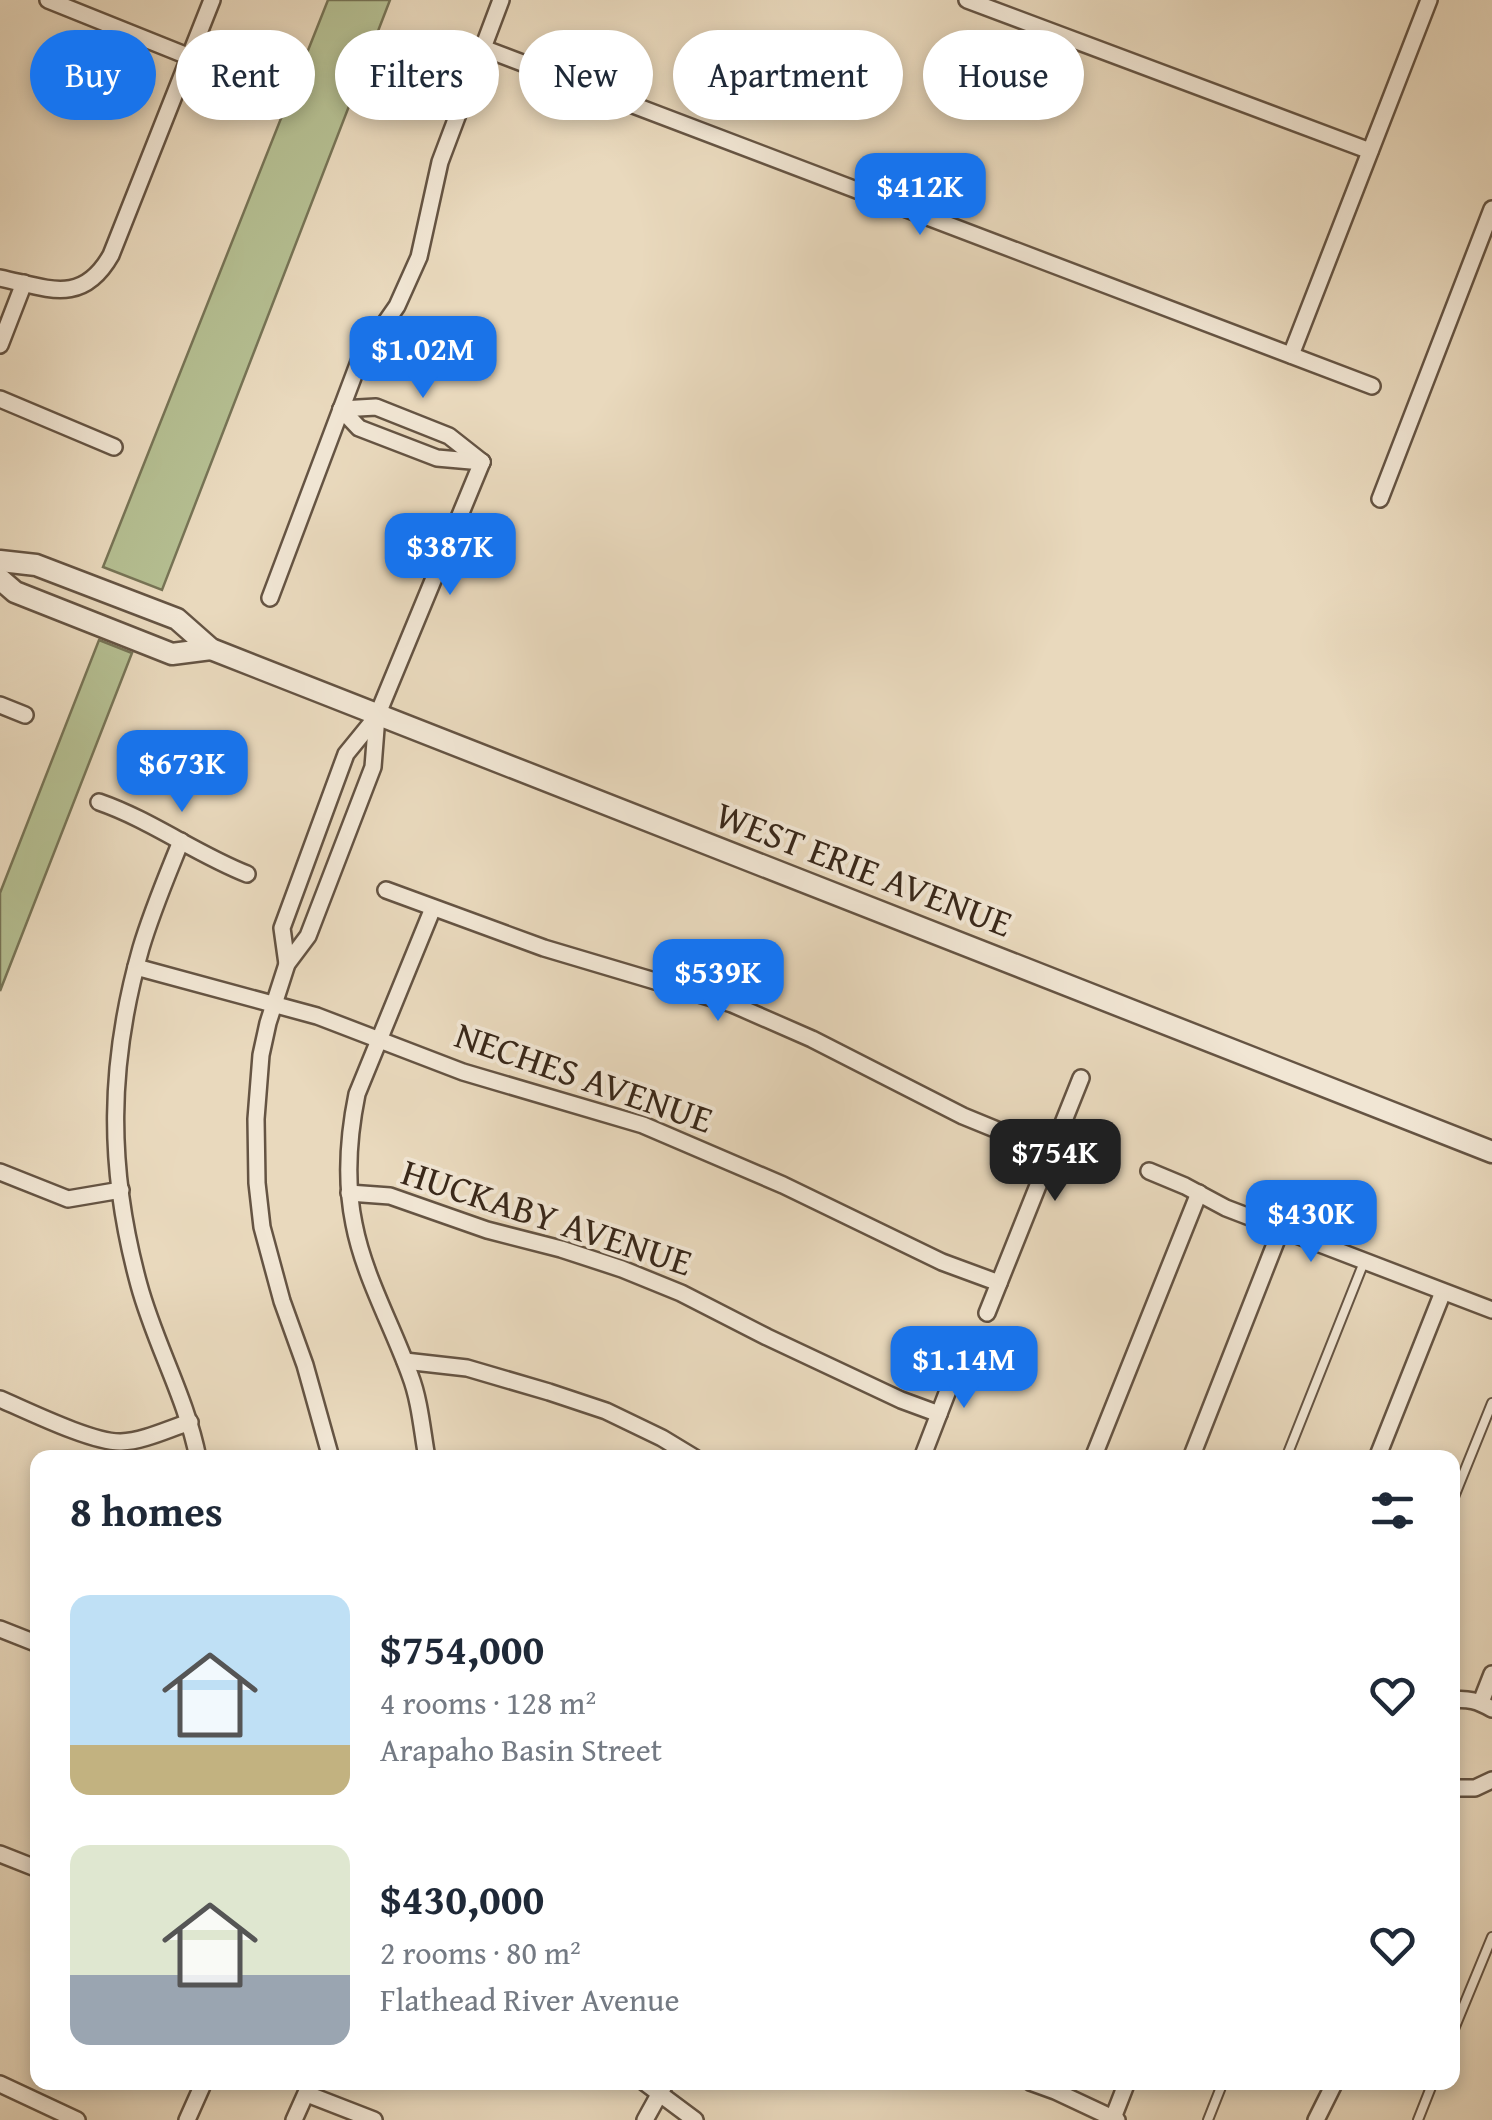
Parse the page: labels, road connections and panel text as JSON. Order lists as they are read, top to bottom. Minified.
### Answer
{"streets":{"street":["WEST ERIE AVENUE","NECHES AVENUE","HUCKABY AVENUE"]},"page":{"chip":["Buy","Rent","Filters","New","Apartment","House"],"price":["$412K","$1.02M","$387K","$673K","$539K","$754K","$430K","$1.14M"],"heading":"8 homes","list":[{"name":"$754,000","note":"4 rooms · 128 m² · Arapaho Basin Street"},{"name":"$430,000","note":"2 rooms · 80 m² · Flathead River Avenue"}]}}
